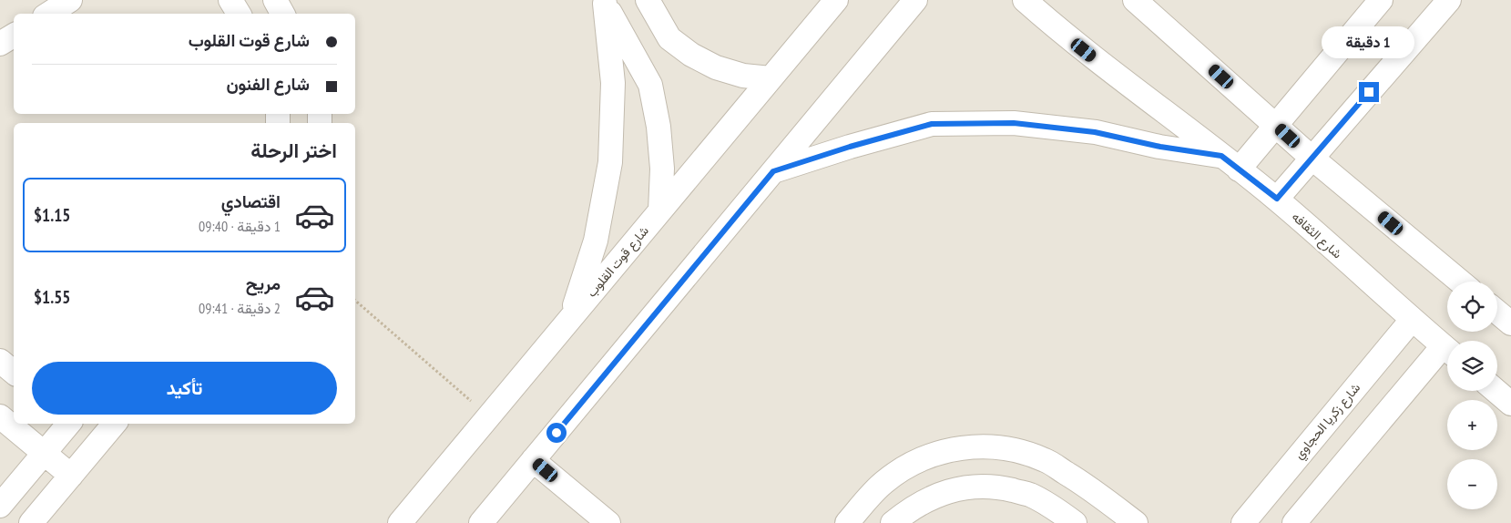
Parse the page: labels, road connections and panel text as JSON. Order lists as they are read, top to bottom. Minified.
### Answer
{"streets":{"street":["شارع الثقافه","شارع قوت القلوب","شارع زكريا الحجاوي"]},"crossings":[["شارع الثقافه","شارع زكريا الحجاوي"]],"page":{"banner":["شارع قوت القلوب","شارع الفنون"],"bubble":"1 دقيقة","heading":"اختر الرحلة","list":[{"name":"اقتصادي","note":"1 دقيقة · 09:40","value":"$1.15"},{"name":"مريح","note":"2 دقيقة · 09:41","value":"$1.55"}],"map_buttons":["+","−"],"buttons":"تأكيد"}}
